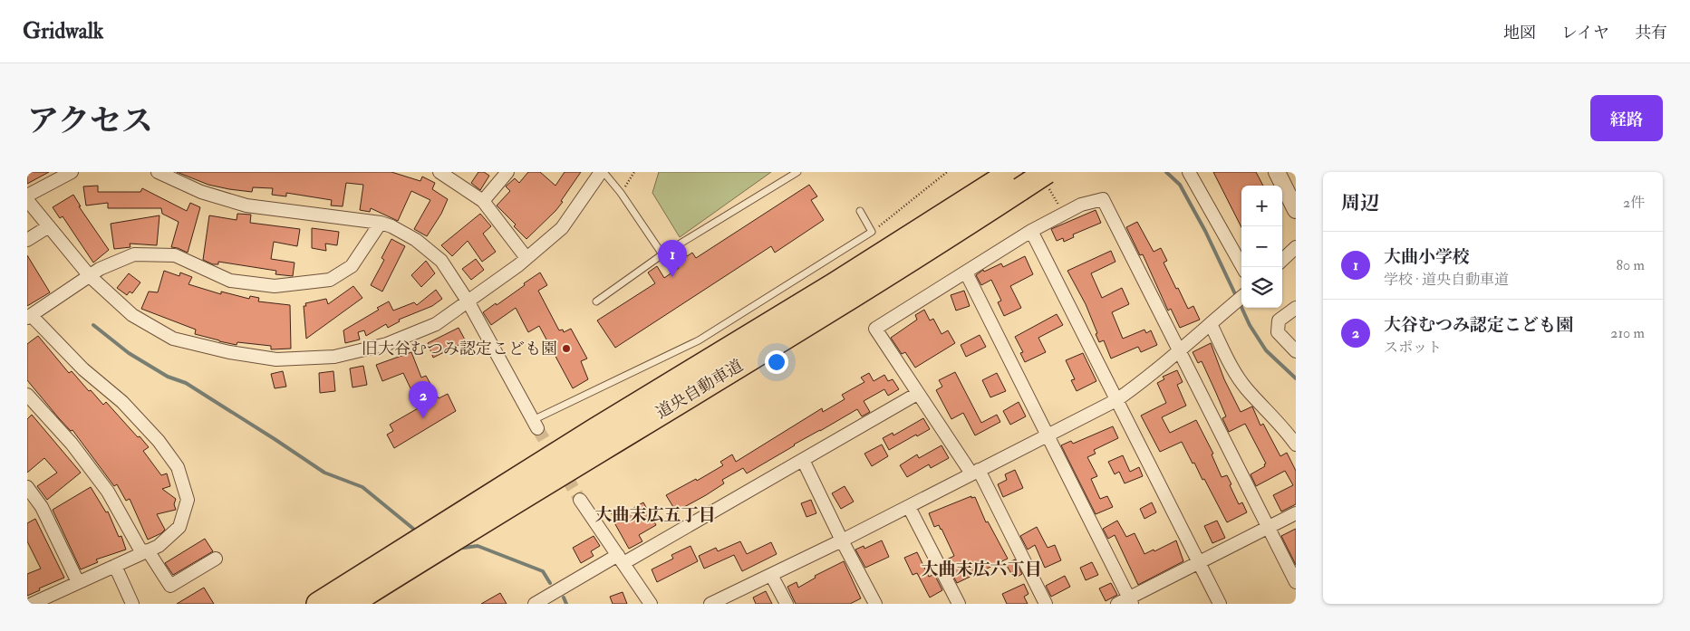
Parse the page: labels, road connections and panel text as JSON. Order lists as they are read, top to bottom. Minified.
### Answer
{"streets":{"highway":["道央自動車道"]},"districts":["大曲末広五丁目","大曲末広六丁目"],"places":["旧大谷むつみ認定こども園"],"page":{"header":"Gridwalk","nav":["地図","レイヤ","共有"],"title":"アクセス","buttons":"経路","heading":["周辺","2件"],"map_buttons":["+","−"],"list":[{"mark":"1","name":"大曲小学校","note":"学校 · 道央自動車道","value":"80 m"},{"mark":"2","name":"大谷むつみ認定こども園","note":"スポット","value":"210 m"}],"pins":["1","2"]}}
